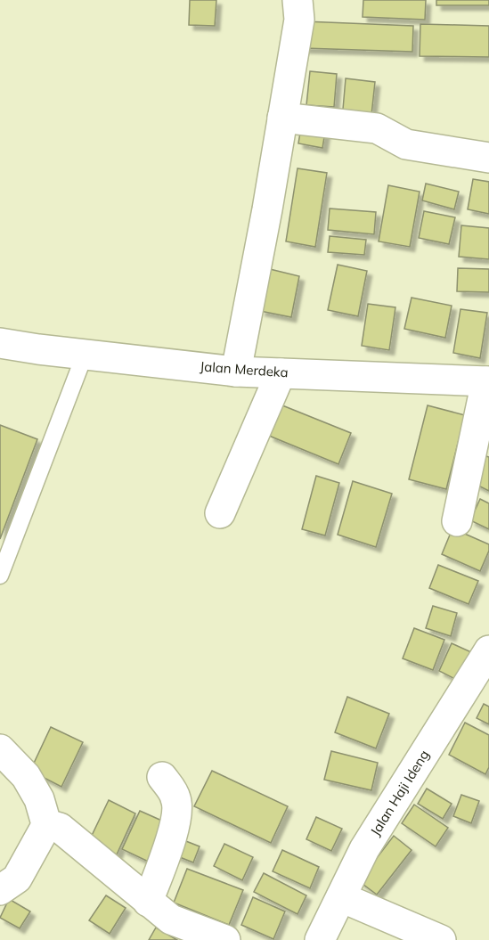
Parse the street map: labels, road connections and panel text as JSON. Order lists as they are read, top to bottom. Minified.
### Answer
{"streets":{"street":["Jalan Merdeka","Jalan Haji Ideng"]}}
